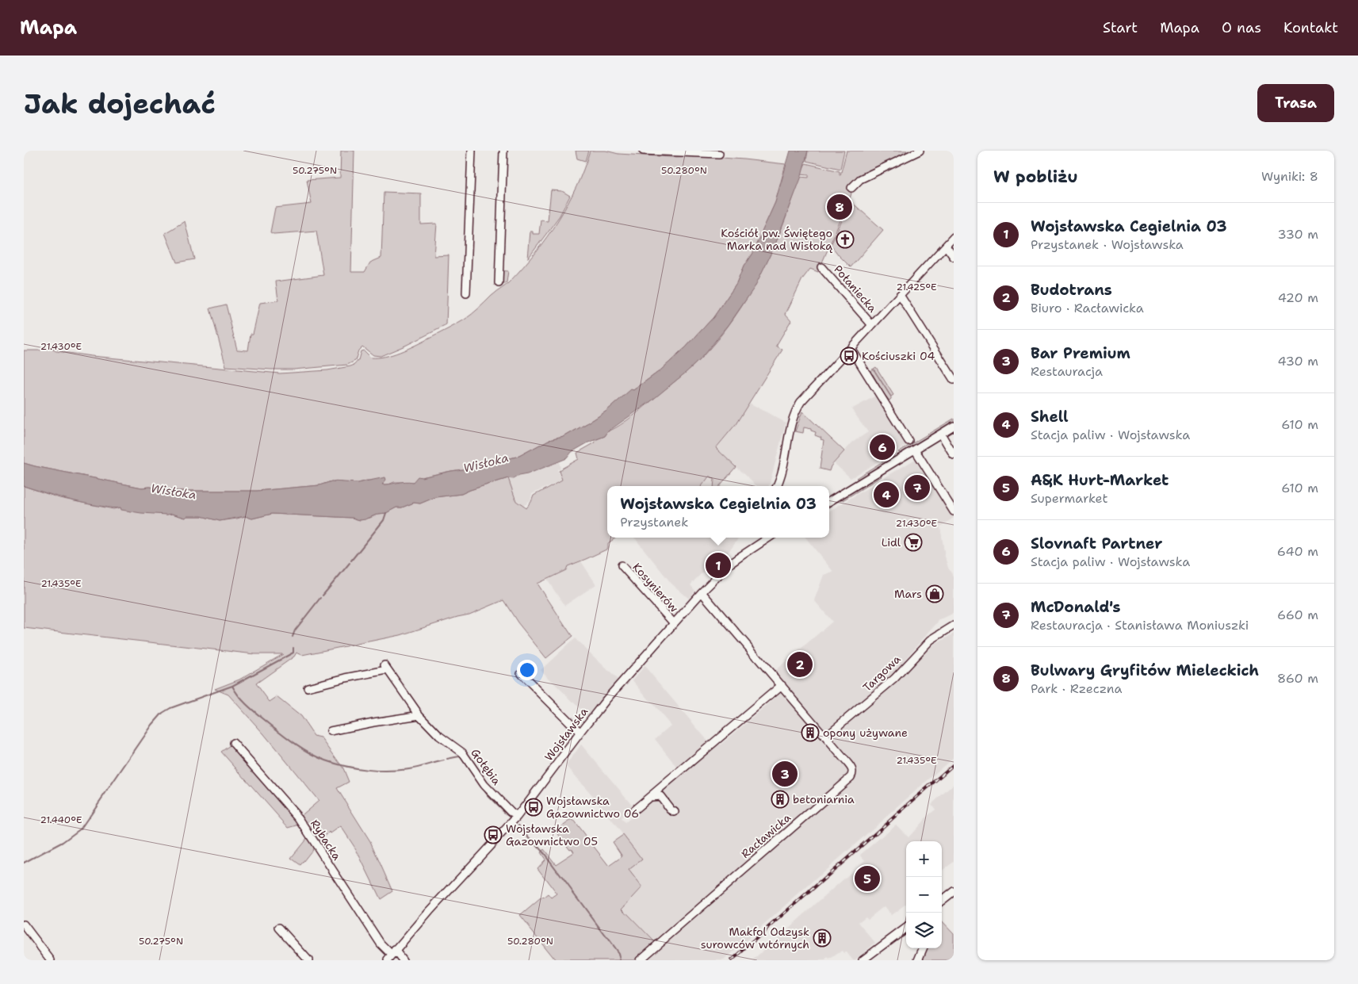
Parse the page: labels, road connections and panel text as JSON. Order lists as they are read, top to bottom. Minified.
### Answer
{"streets":{"street":["Połaniecka","Kosynierów","Targowa","Wojsławska","Gołębia","Racławicka","Rybacka"]},"crossings":[["Kosynierów","Wojsławska"],["Targowa","Racławicka"],["Wojsławska","Gołębia"],["Wojsławska","Racławicka"],["Wojsławska","Rybacka"]],"water":["Wisłoka"],"places":{"church":["Kościół pw. Świętego Marka nad Wisłoką"],"bus stop":["Kościuszki 04","Wojsławska Gazownictwo 06","Wojsławska Gazownictwo 05"],"supermarket":["Lidl"],"shop":["Mars"],"building":["opony używane","betoniarnia","Makfol Odzysk surowców wtórnych"]},"page":{"header":"Mapa","nav":["Start","Mapa","O nas","Kontakt"],"buttons":"Trasa","title":"Jak dojechać","heading":["W pobliżu","Wyniki: 8"],"pins":["8","6","7","4","1","2","3","5"],"list":[{"mark":"1","name":"Wojsławska Cegielnia 03","note":"Przystanek · Wojsławska","value":"330 m"},{"mark":"2","name":"Budotrans","note":"Biuro · Racławicka","value":"420 m"},{"mark":"3","name":"Bar Premium","note":"Restauracja","value":"430 m"},{"mark":"4","name":"Shell","note":"Stacja paliw · Wojsławska","value":"610 m"},{"mark":"5","name":"A&K Hurt-Market","note":"Supermarket","value":"610 m"},{"mark":"6","name":"Slovnaft Partner","note":"Stacja paliw · Wojsławska","value":"640 m"},{"mark":"7","name":"McDonald's","note":"Restauracja · Stanisława Moniuszki","value":"660 m"},{"mark":"8","name":"Bulwary Gryfitów Mieleckich","note":"Park · Rzeczna","value":"860 m"}],"popup":["Wojsławska Cegielnia 03","Przystanek"],"map_buttons":["+","−"]},"coordinates":["50.275°N","50.280°N","21.425°E","21.430°E","21.435°E","21.440°E"]}
